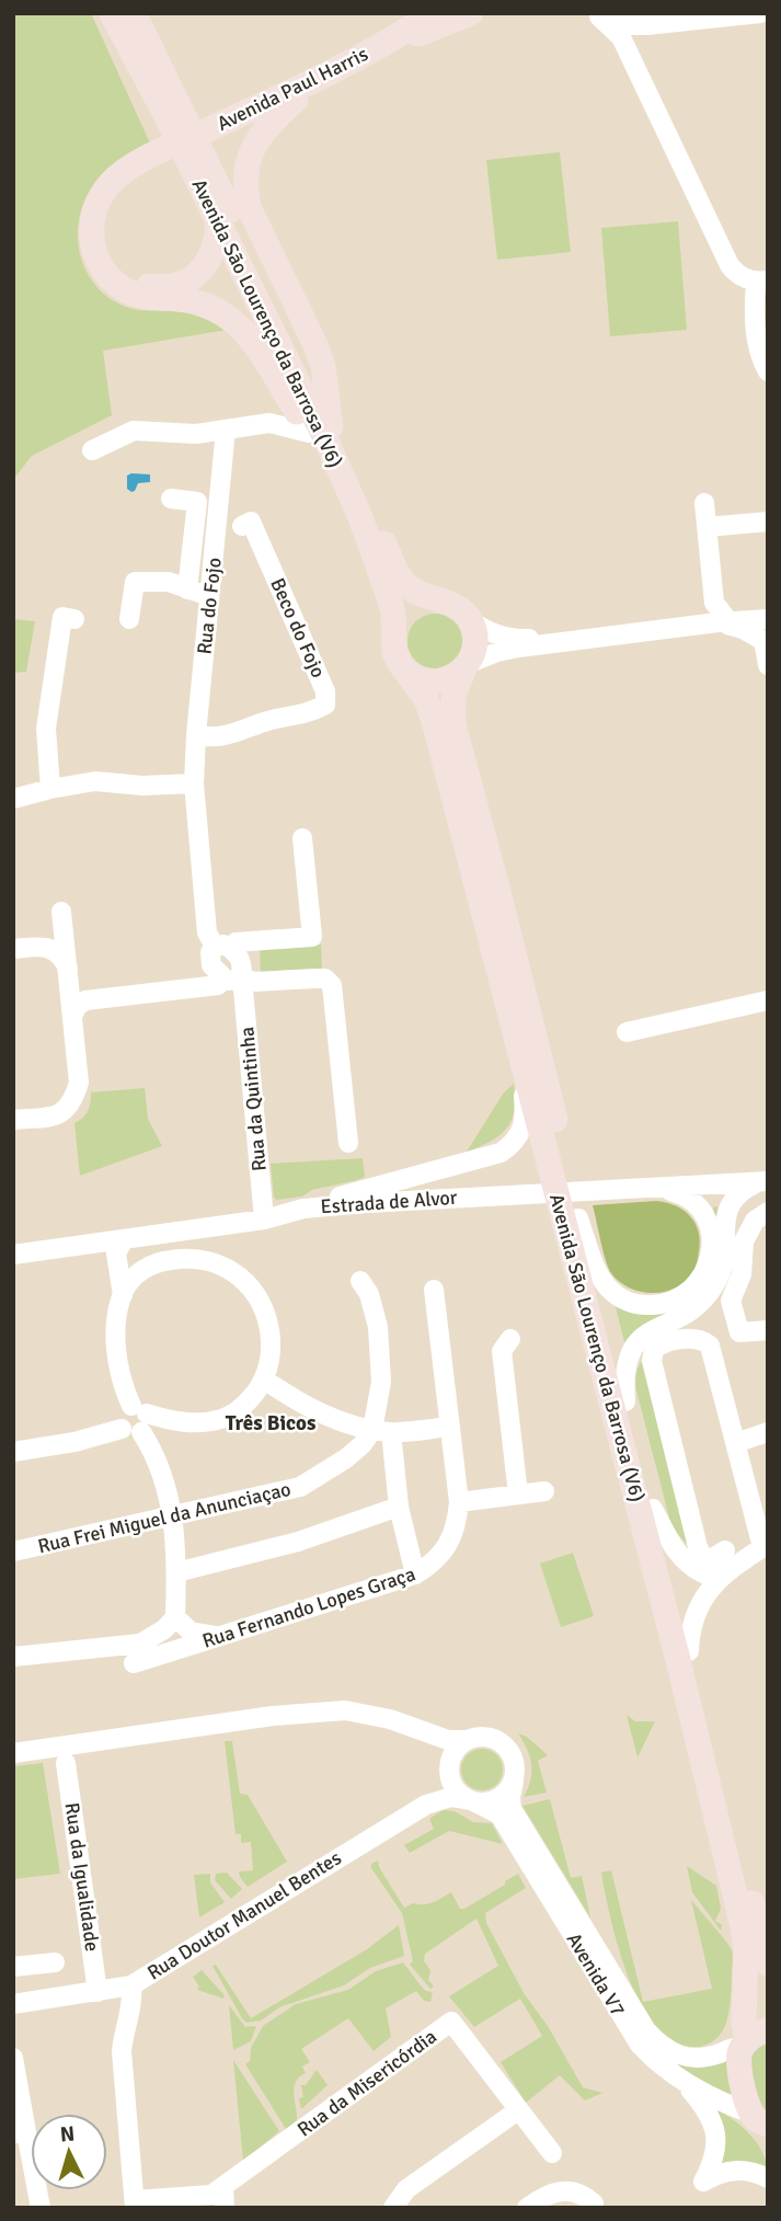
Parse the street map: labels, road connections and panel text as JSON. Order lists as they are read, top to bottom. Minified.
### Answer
{"streets":{"main road":["Avenida Paul Harris","Avenida São Lourenço da Barrosa (V6)"],"street":["Rua do Fojo","Beco do Fojo","Rua da Quintinha","Estrada de Alvor","Rua Frei Miguel da Anunciaçao","Rua Fernando Lopes Graça","Rua da Igualidade","Rua Doutor Manuel Bentes","Avenida V7","Rua da Misericórdia"]},"crossings":[["Avenida Paul Harris","Avenida São Lourenço da Barrosa (V6)"],["Avenida São Lourenço da Barrosa (V6)","Avenida V7"],["Rua do Fojo","Beco do Fojo"],["Rua da Quintinha","Estrada de Alvor"]],"districts":["Três Bicos"],"north":"top"}
